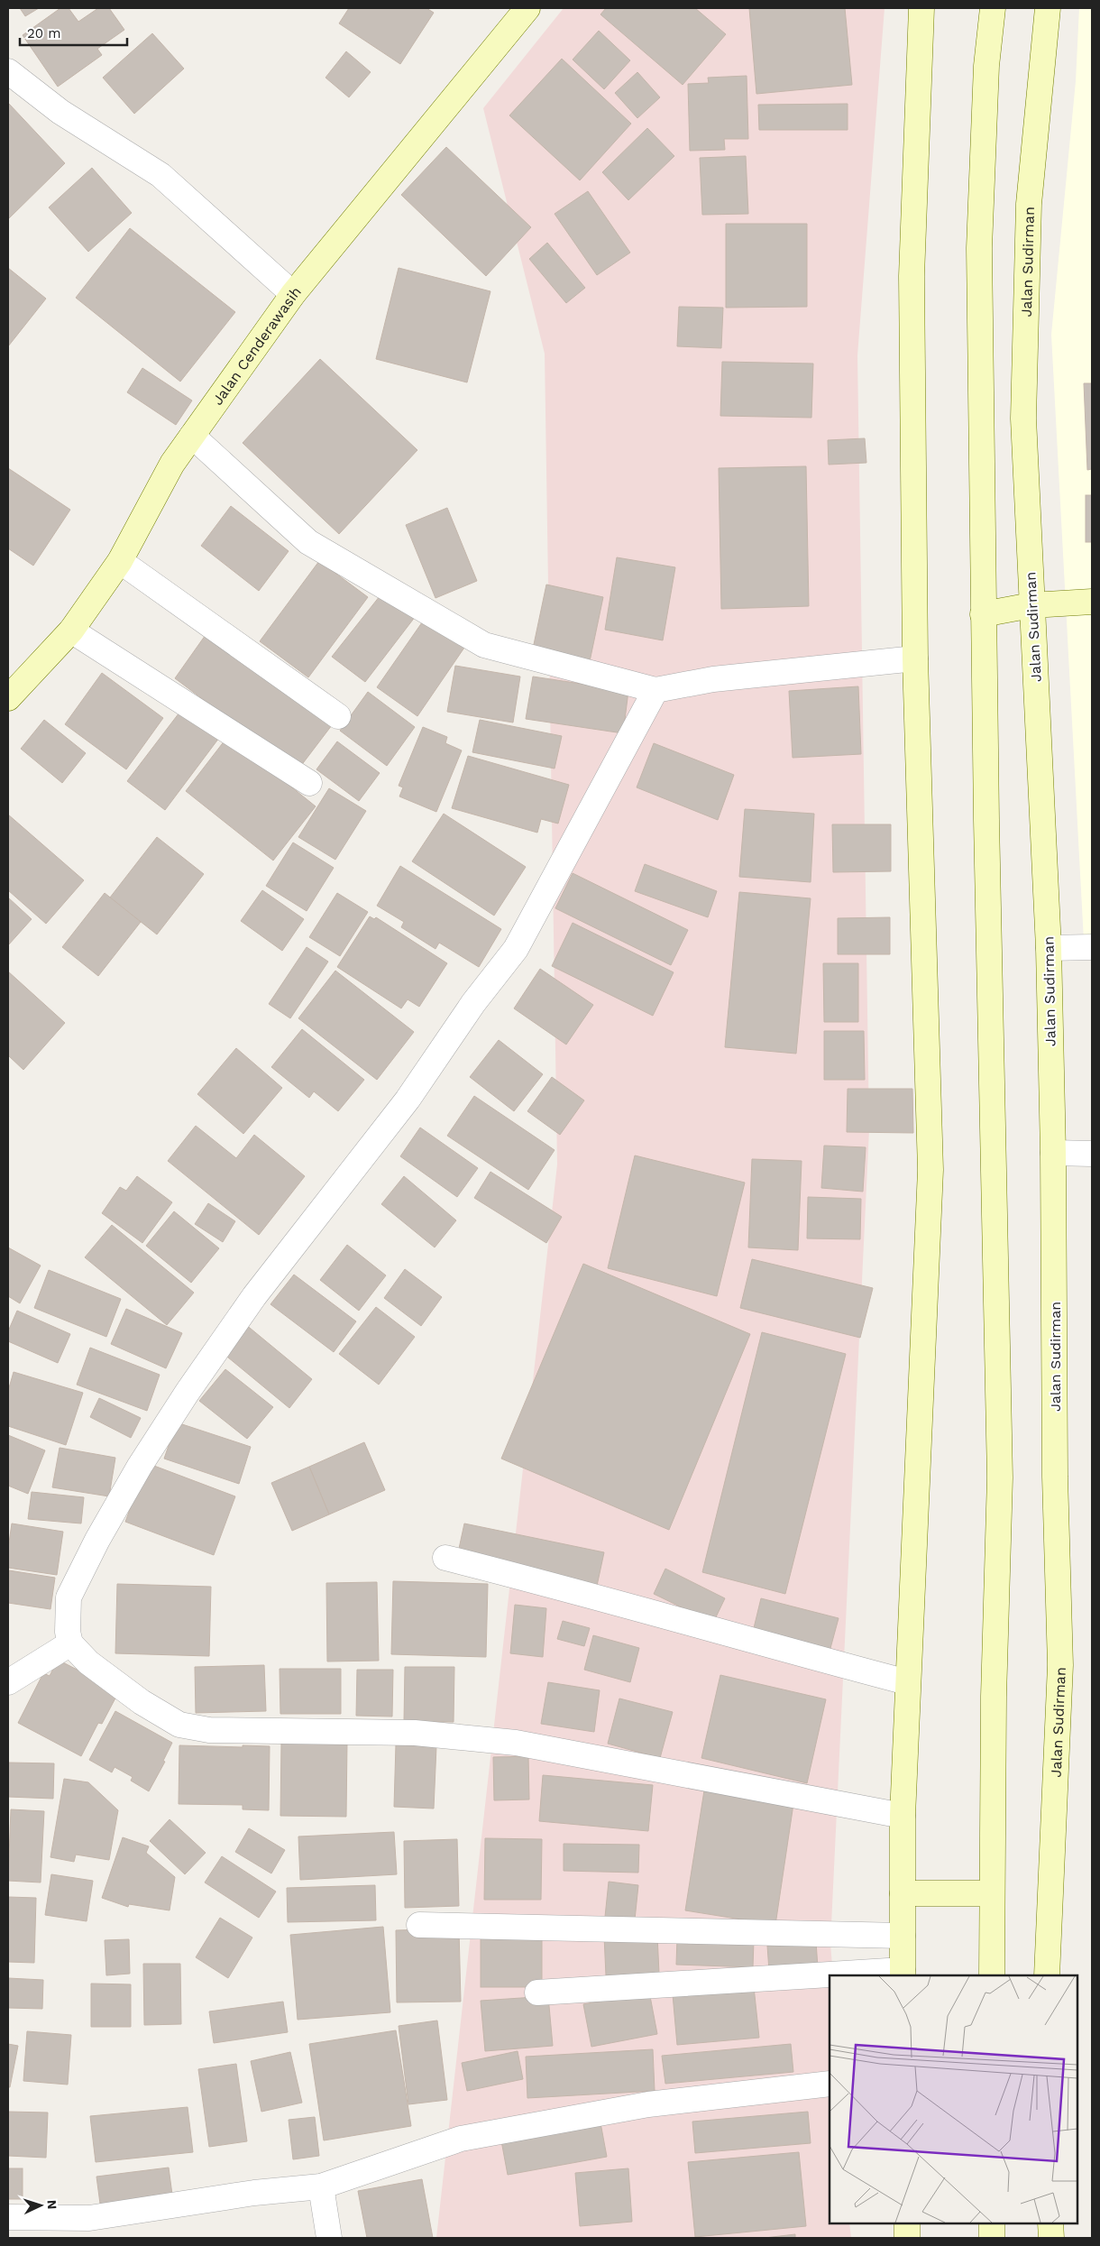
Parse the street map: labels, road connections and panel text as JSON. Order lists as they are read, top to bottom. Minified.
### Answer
{"streets":{"main road":["Jalan Sudirman","Jalan Cenderawasih"]},"scale_bar":"20 m","north":"right"}
